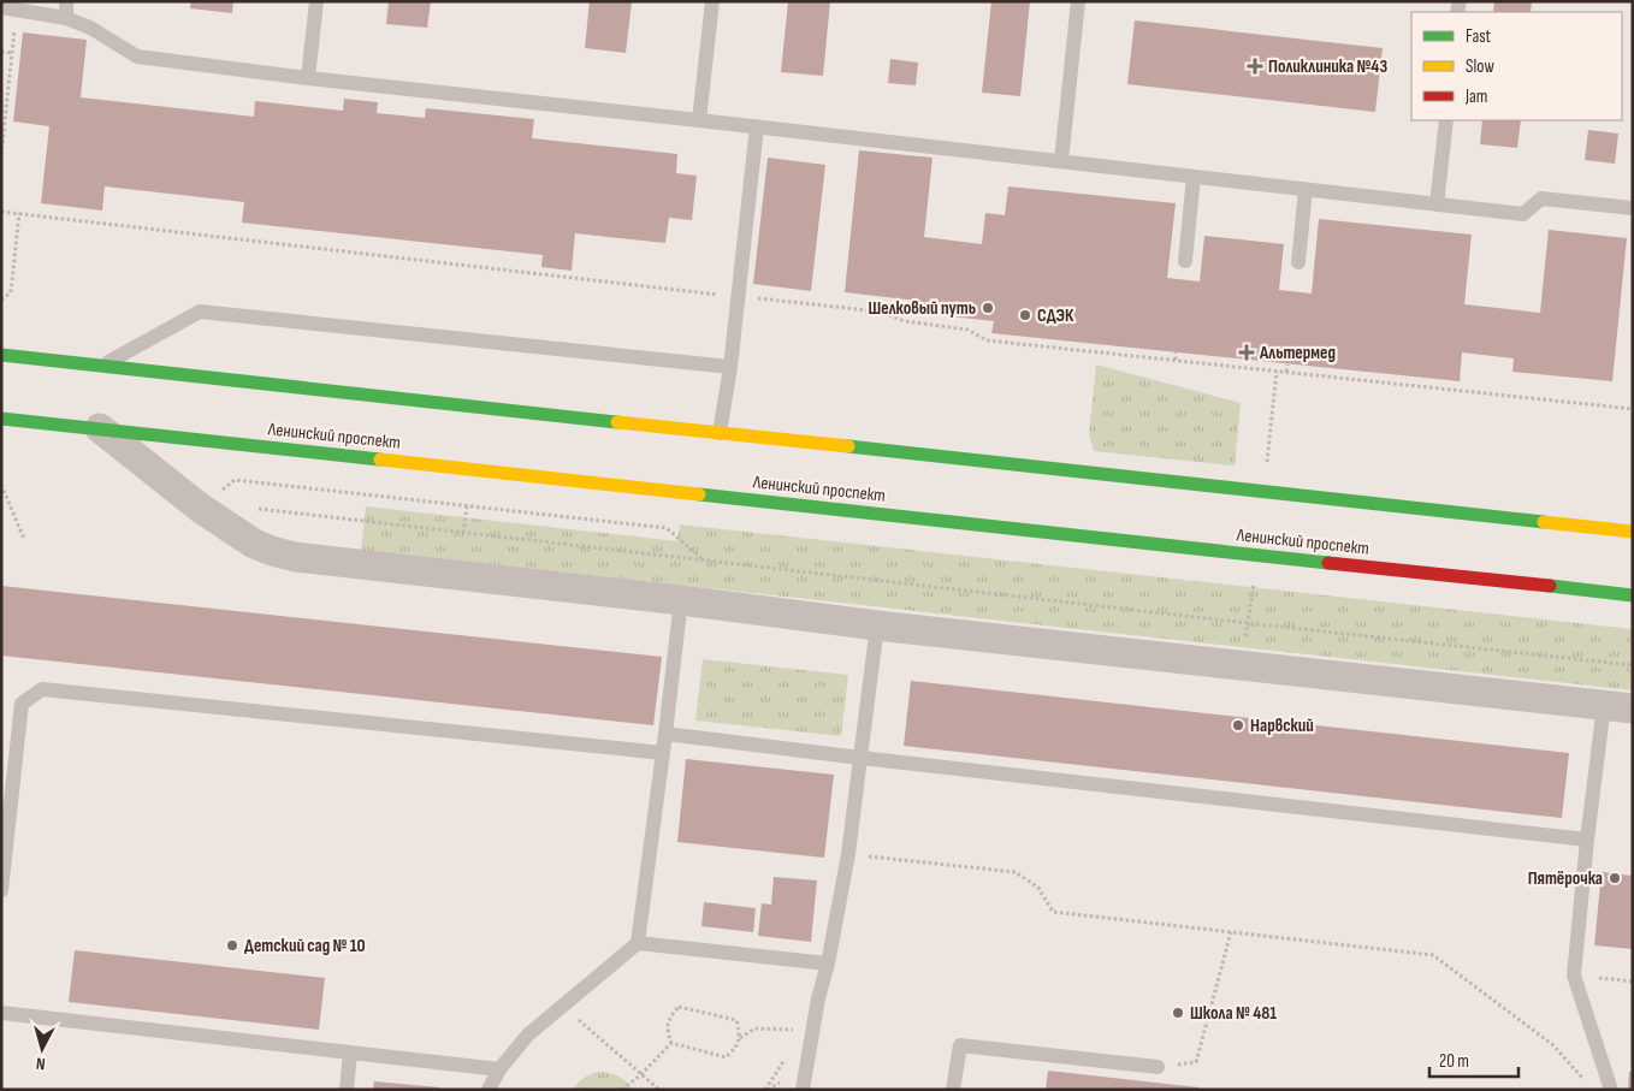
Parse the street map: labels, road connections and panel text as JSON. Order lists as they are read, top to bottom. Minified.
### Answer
{"streets":{"main road":["Ленинский проспект"]},"places":{"health":["Поликлиника №43","Альтермед"],"other":["Шелковый путь","СДЭК","Нарвский","Пятёрочка","Детский сад № 10","Школа № 481"]},"legend":["Fast","Slow","Jam"],"scale_bar":"20 m","north":"bottom"}
